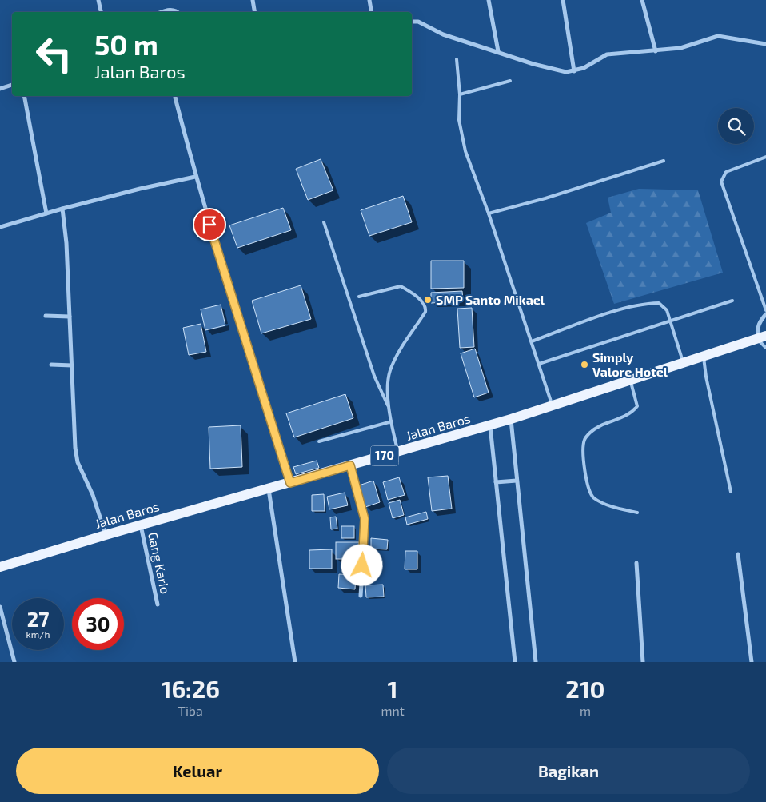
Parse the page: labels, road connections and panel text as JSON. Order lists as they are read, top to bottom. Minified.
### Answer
{"streets":{"main road":["Jalan Baros","170"],"street":["Gang Kario"]},"crossings":[["Jalan Baros","Gang Kario"]],"places":["SMP Santo Mikael","Simply Valore Hotel"],"page":{"turn":["50 m","Jalan Baros"],"speed":"27 km/h","limit":"30","eta":["16:26","Tiba","1","mnt","210","m"],"buttons":["Keluar","Bagikan"]}}
